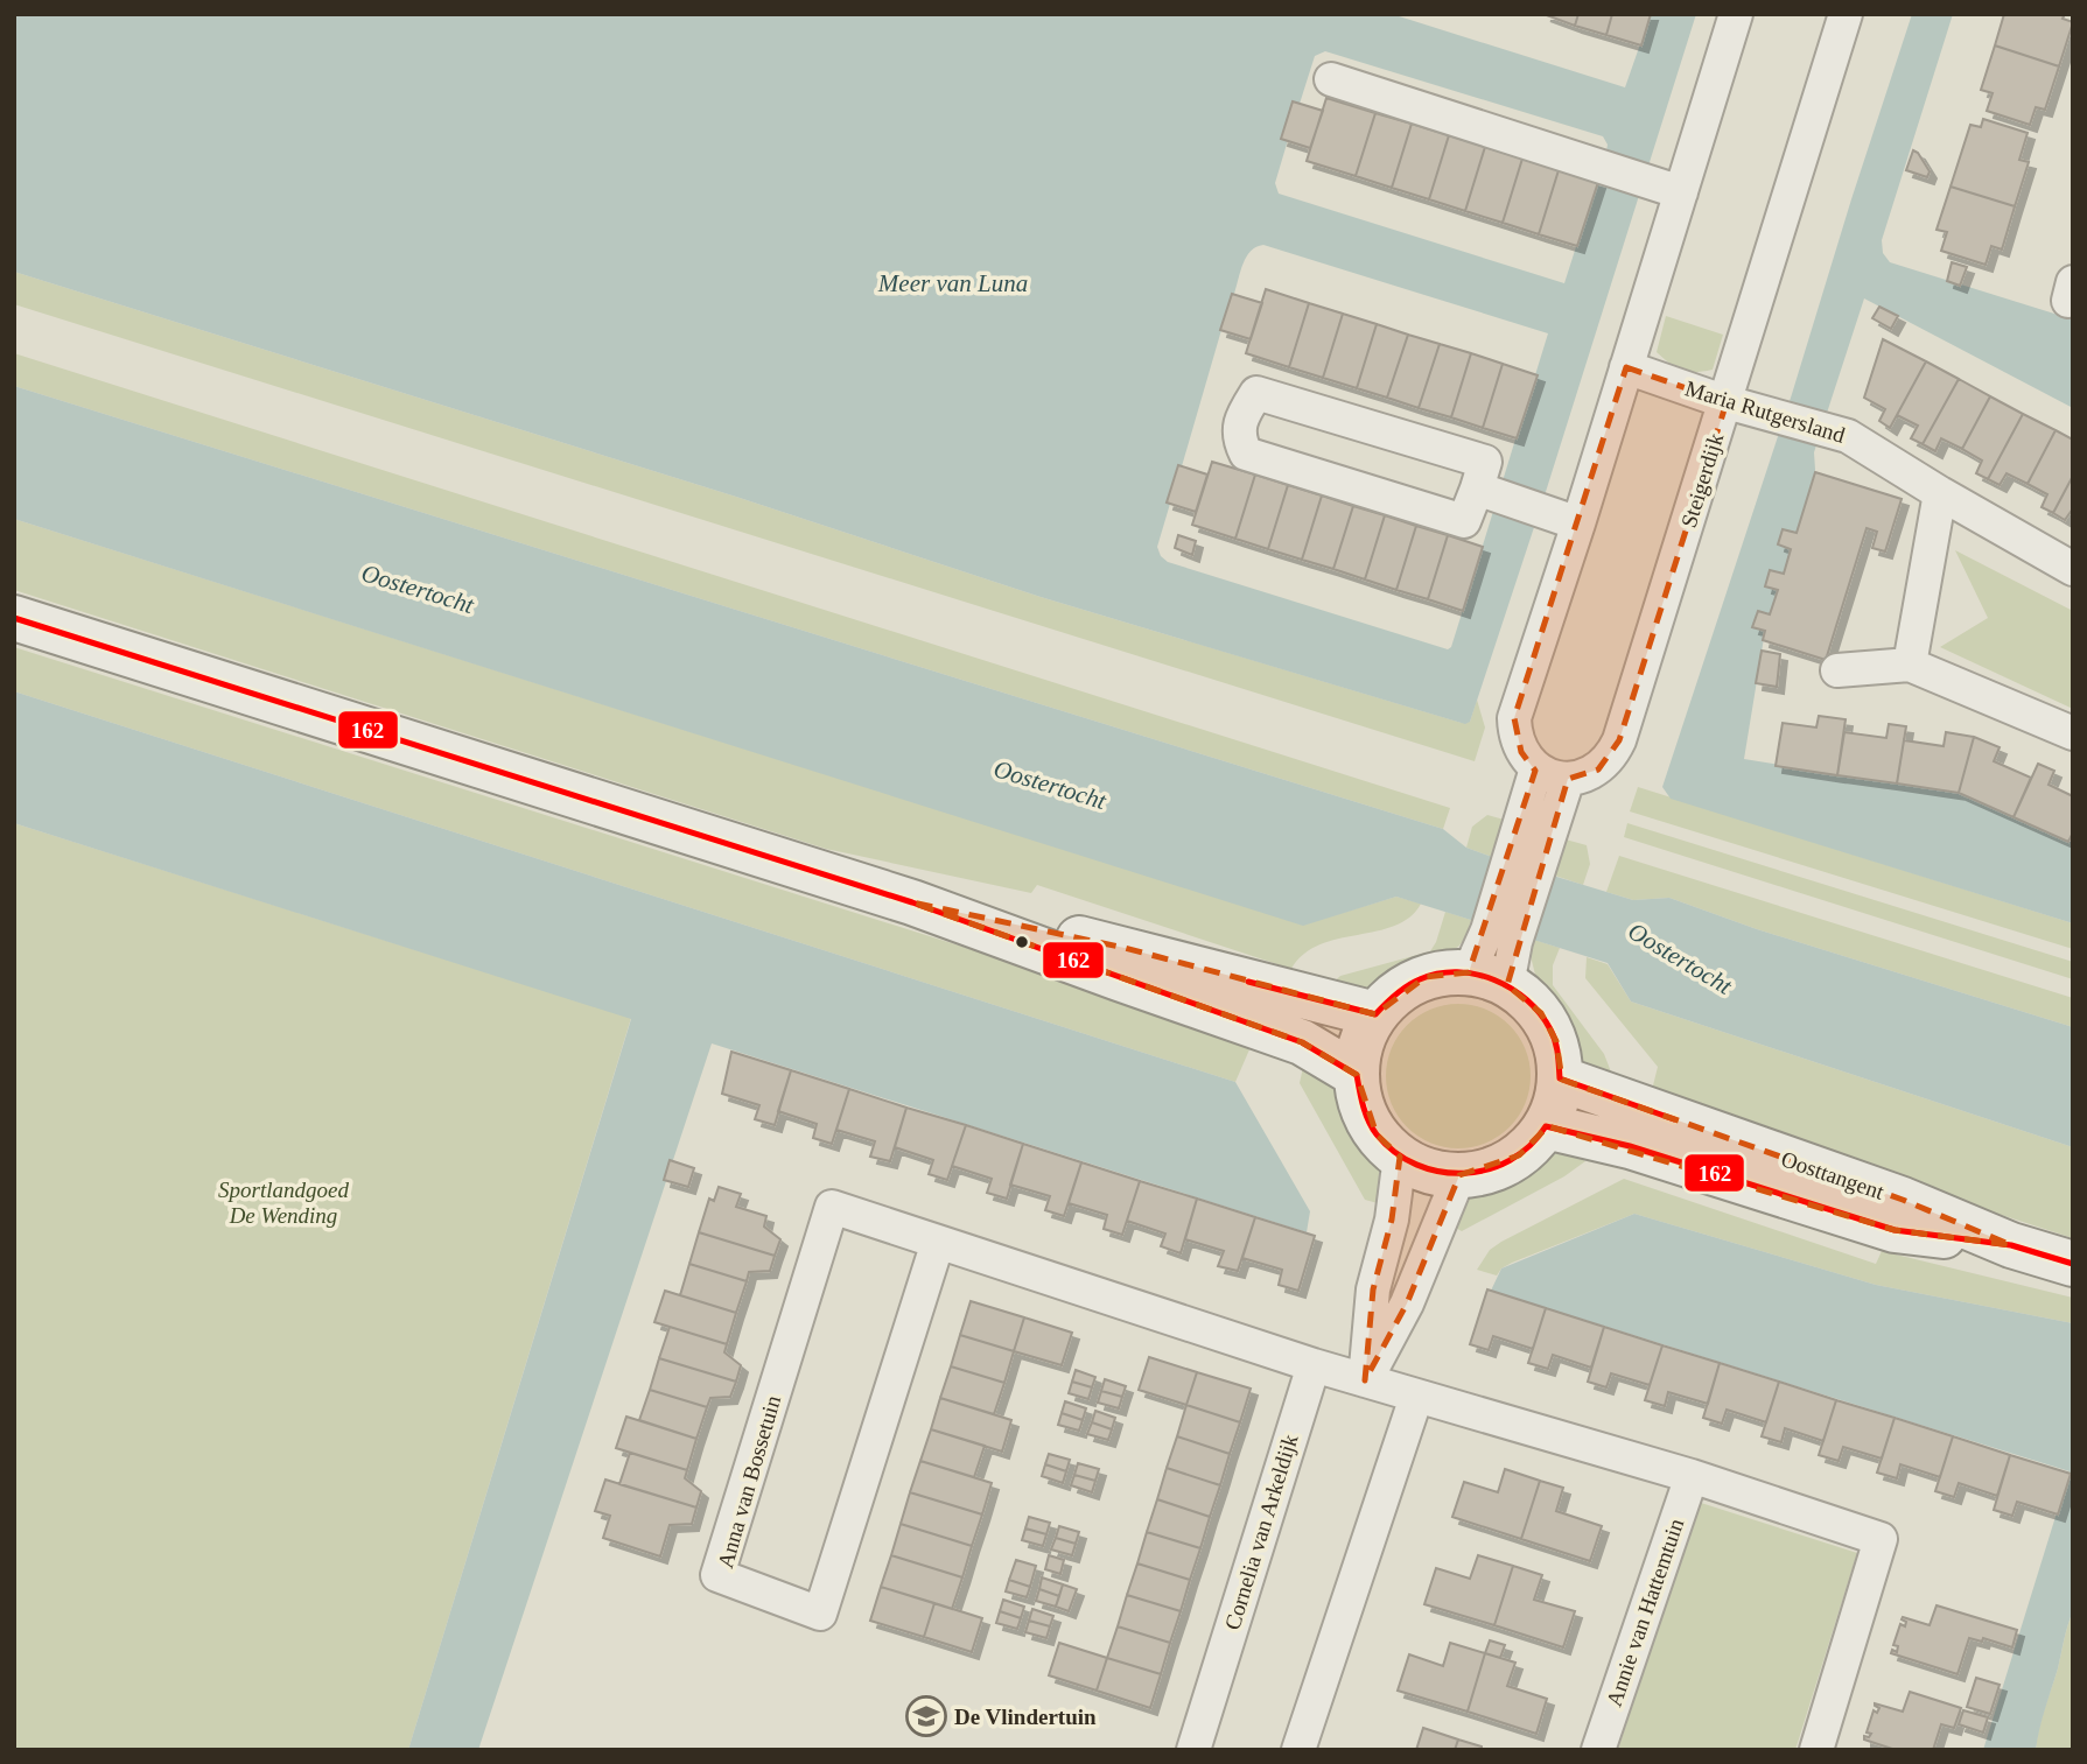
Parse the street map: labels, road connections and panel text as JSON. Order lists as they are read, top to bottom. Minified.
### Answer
{"streets":{"main road":["Oosttangent"],"street":["Maria Rutgersland","Steigerdijk","Anna van Bossetuin","Cornelia van Arkeldijk","Annie van Hattemtuin"]},"crossings":[["Maria Rutgersland","Steigerdijk"],["Anna van Bossetuin","Cornelia van Arkeldijk"]],"water":["Meer van Luna","Oostertocht"],"parks":["Sportlandgoed De Wending"],"places":{"school or university":["De Vlindertuin"]},"lines":["transit line 162"]}
